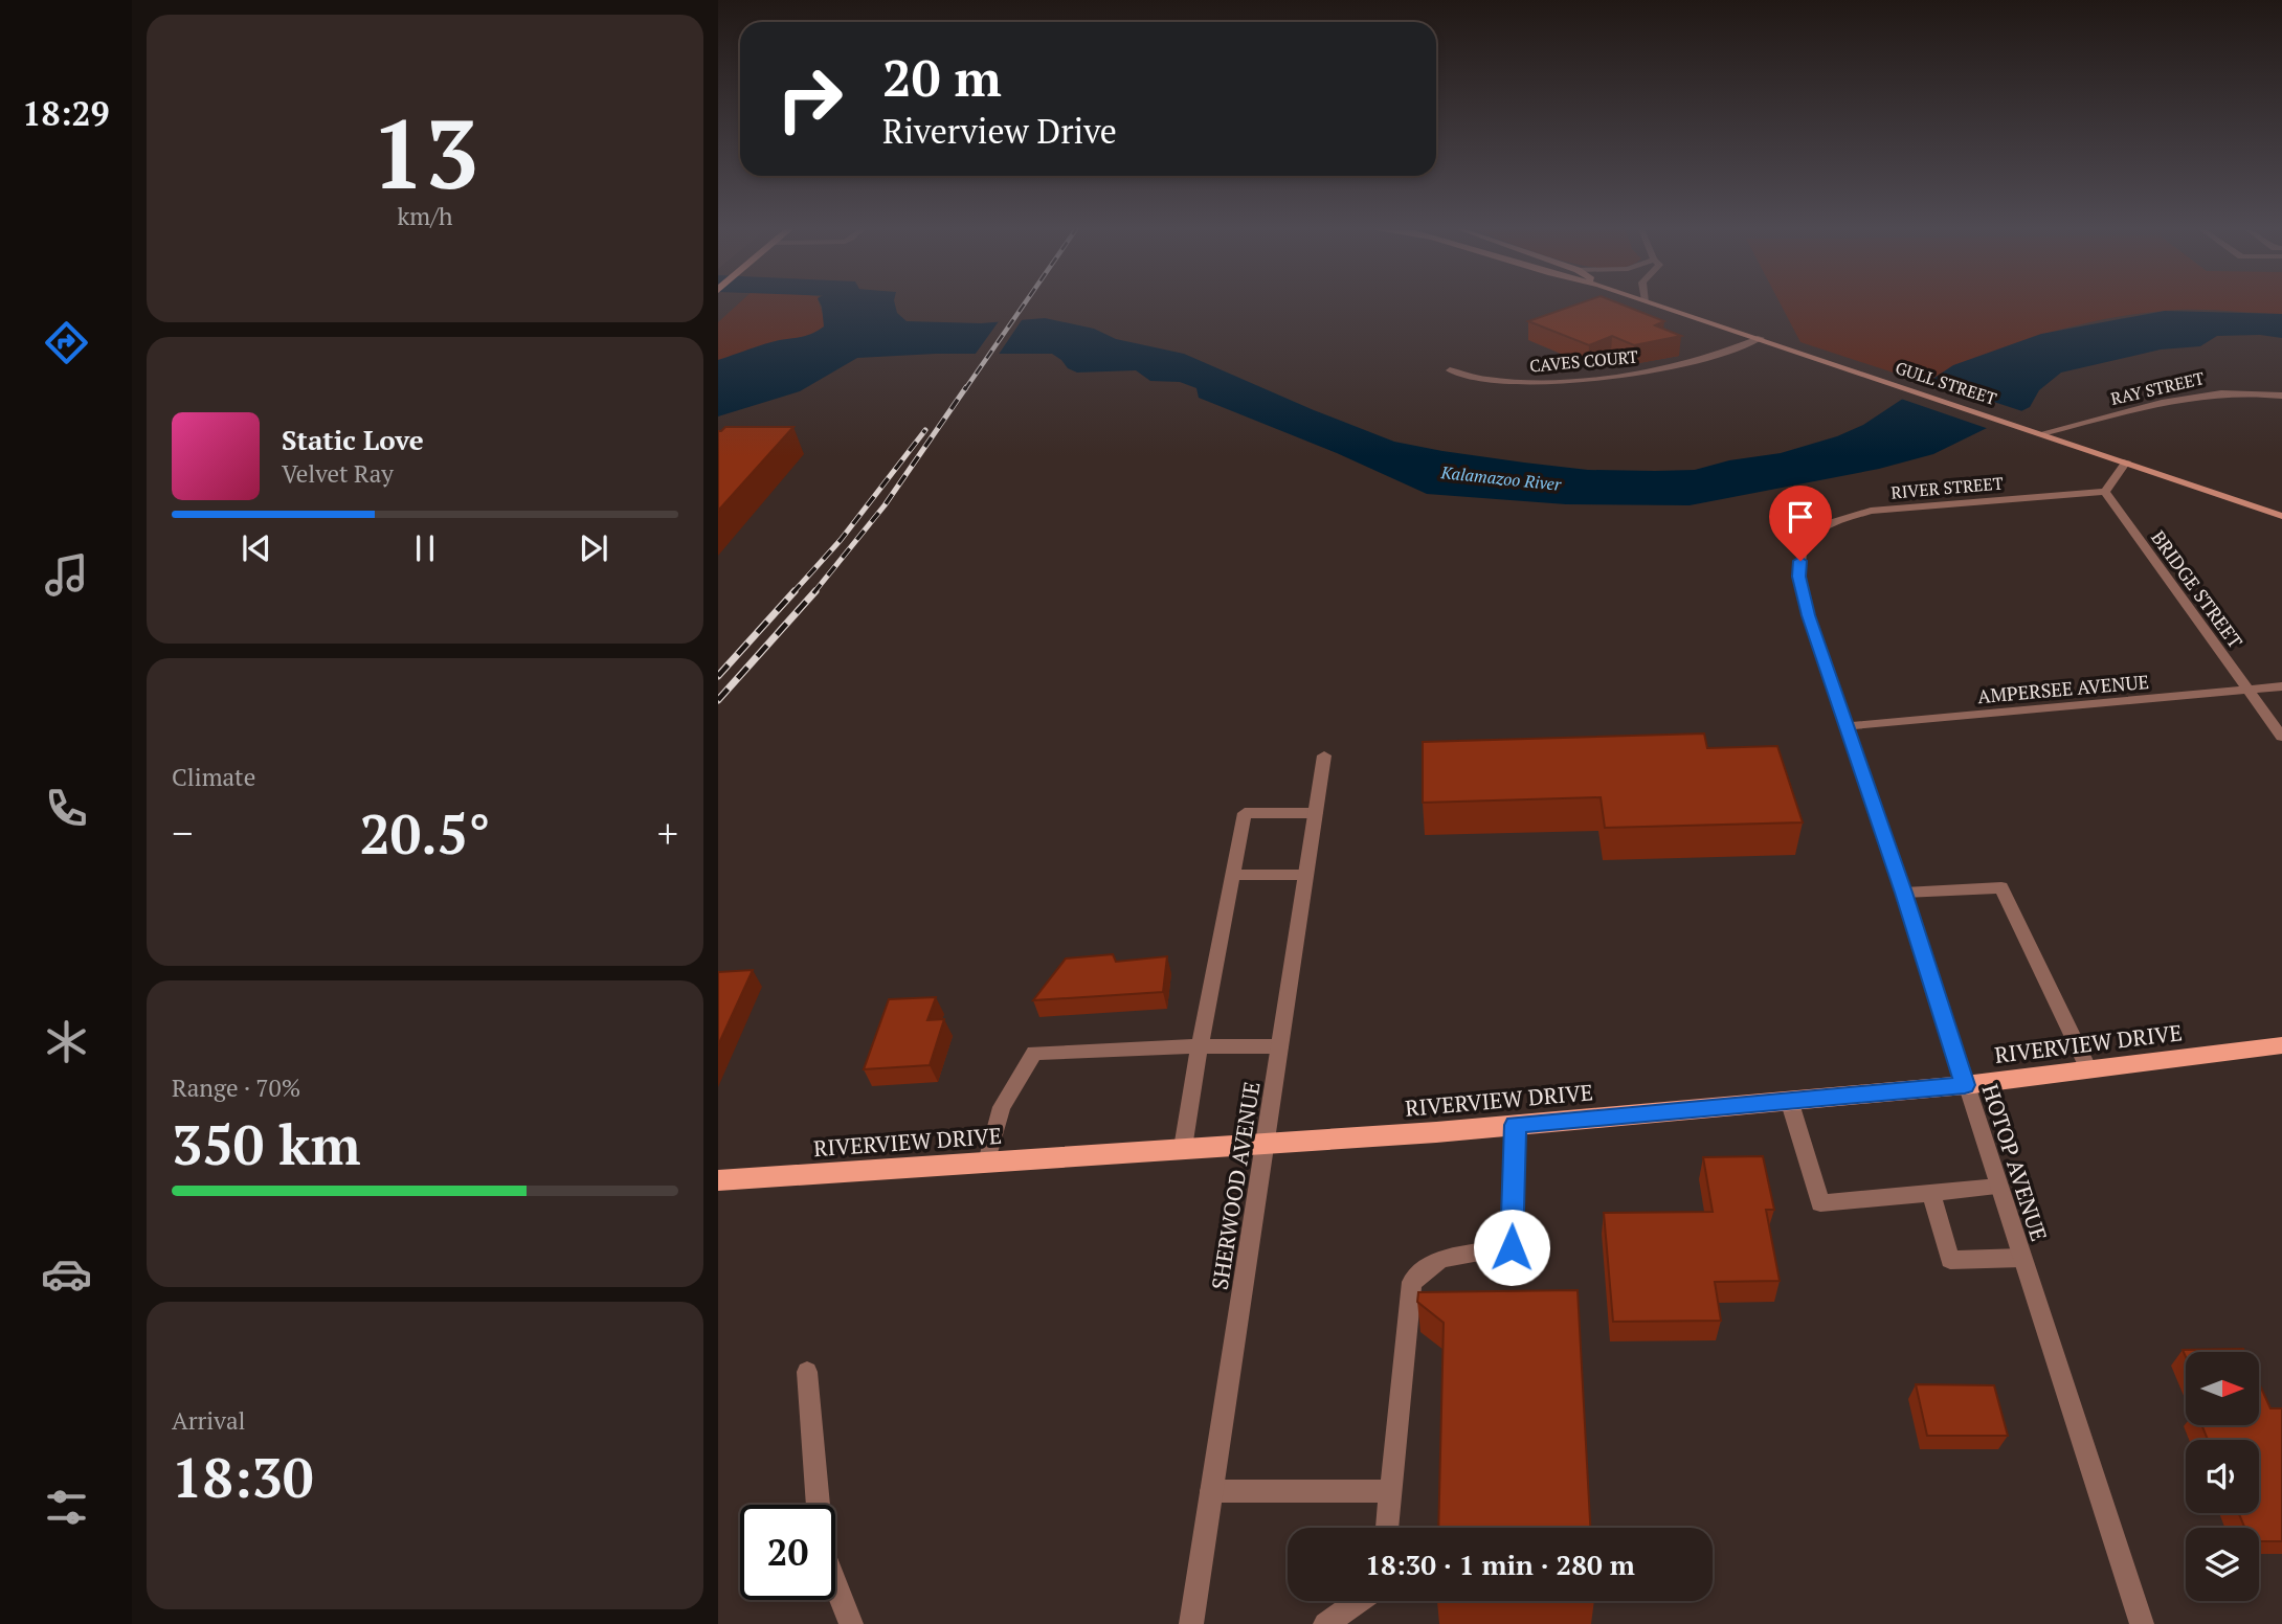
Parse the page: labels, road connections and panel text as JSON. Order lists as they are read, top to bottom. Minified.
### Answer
{"streets":{"main road":["RIVERVIEW DRIVE"],"street":["CAVES COURT","GULL STREET","RAY STREET","RIVER STREET","BRIDGE STREET","AMPERSEE AVENUE","HOTOP AVENUE","SHERWOOD AVENUE"]},"crossings":[["CAVES COURT","GULL STREET"],["GULL STREET","RAY STREET"],["RIVER STREET","BRIDGE STREET"],["RIVER STREET","HOTOP AVENUE"],["BRIDGE STREET","AMPERSEE AVENUE"],["AMPERSEE AVENUE","HOTOP AVENUE"],["RIVERVIEW DRIVE","HOTOP AVENUE"],["RIVERVIEW DRIVE","SHERWOOD AVENUE"]],"water":["Kalamazoo River"],"north":"right","page":{"tabs":"18:29","tile":[["13","km/h"],"Climate",["Range · 70%","350 km"],["Arrival","18:30"]],"turn":["20 m","Riverview Drive"],"song":["Static Love","Velvet Ray"],"heat":["−","20.5°","+"],"limit":"20","trip":"18:30 · 1 min · 280 m"}}
